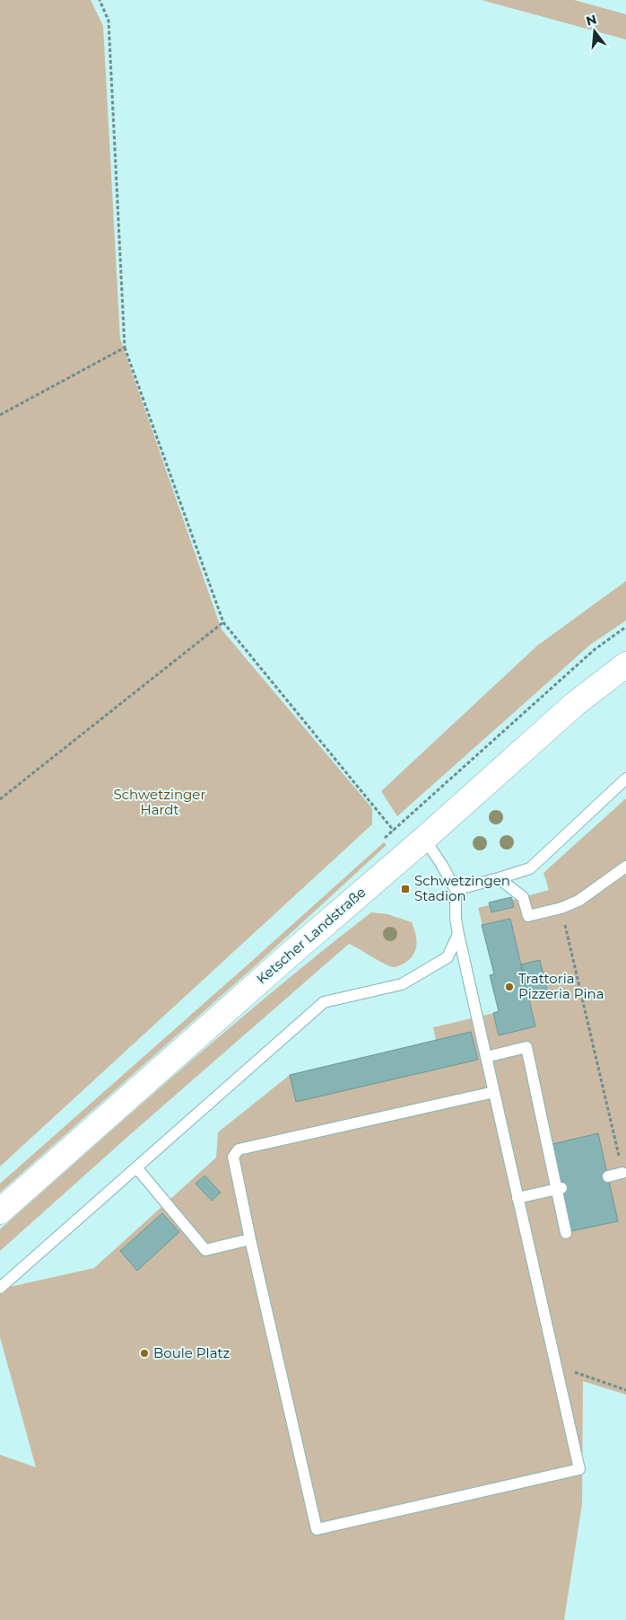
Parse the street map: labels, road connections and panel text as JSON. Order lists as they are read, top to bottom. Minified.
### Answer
{"streets":{"street":["Ketscher Landstraße"]},"parks":["Schwetzinger Hardt"],"places":{"transit":["Schwetzingen Stadion"],"other":["Trattoria Pizzeria Pina","Boule Platz"]},"north":"top"}
